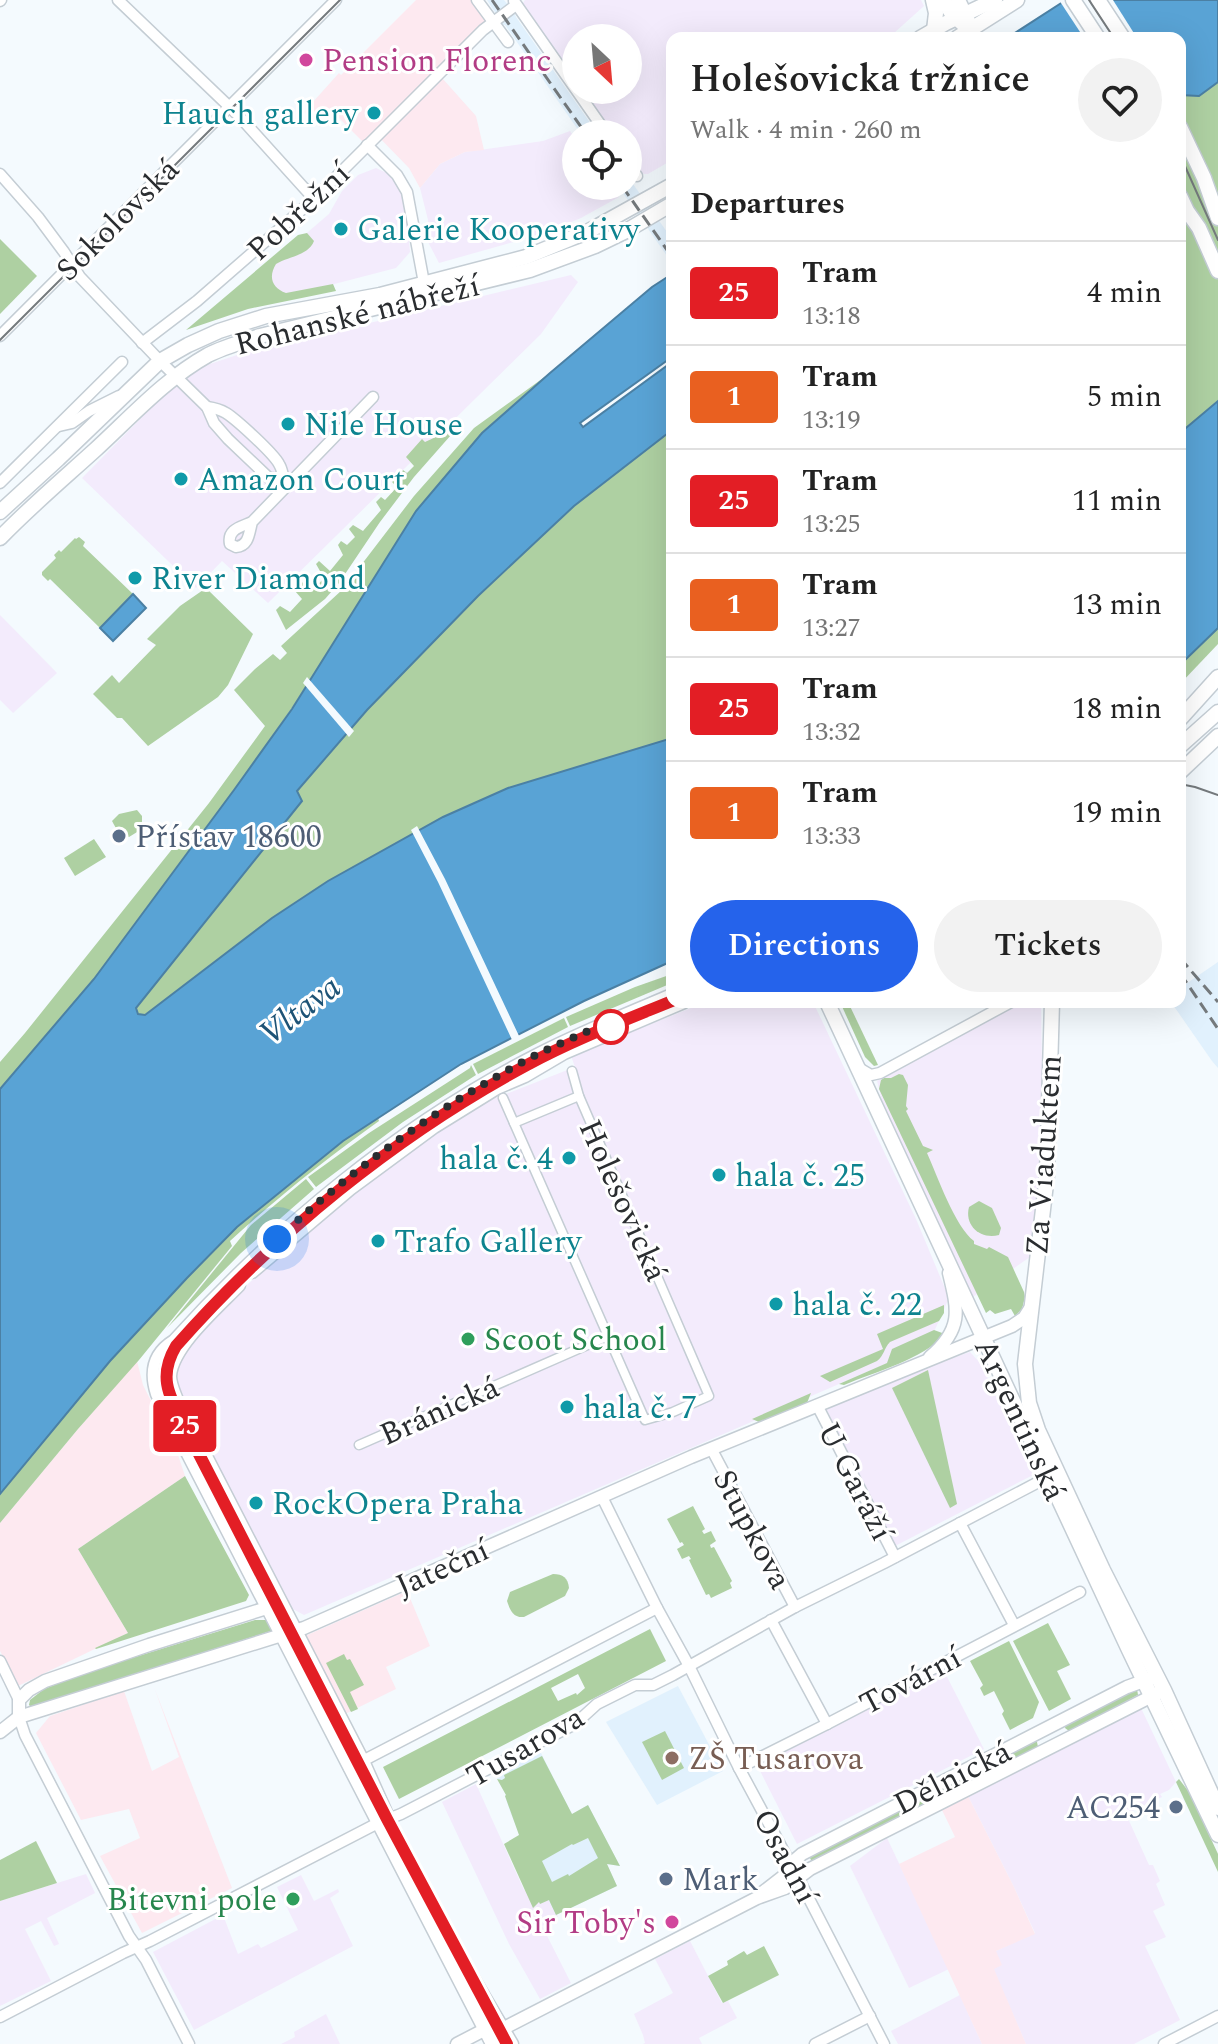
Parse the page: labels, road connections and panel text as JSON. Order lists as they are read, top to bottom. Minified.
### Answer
{"streets":{"main road":["Rohanské nábřeží","Za Viaduktem","Argentinská"],"street":["Pobřežní","Sokolovská","Holešovická","Bránická","U Garáží","Stupkova","Jateční","Tovární","Tusarova","Dělnická","Osadní"]},"crossings":[["Za Viaduktem","Argentinská"],["Za Viaduktem","Jateční"],["Holešovická","Bránická"],["Argentinská","Jateční"],["Argentinská","Tusarova"],["Argentinská","Dělnická"],["U Garáží","Jateční"],["U Garáží","Tusarova"],["Stupkova","Jateční"],["Stupkova","Tusarova"],["Jateční","Osadní"],["Tovární","Osadní"],["Tusarova","Osadní"],["Dělnická","Osadní"]],"water":["Vltava"],"places":["Pension Florenc","Hauch gallery","Galerie Kooperativy","Nile House","Amazon Court","River Diamond","Přístav 18600","hala č. 4","hala č. 25","Trafo Gallery","hala č. 22","Scoot School","hala č. 7","RockOpera Praha","ZŠ Tusarova","AC254","Mark","Bitevni pole","Sir Toby's"],"lines":["tram line 25"],"north":"bottom right","page":{"on_map":"25","heading":[["Holešovická tržnice","Walk · 4 min · 260 m"],"Departures"],"list":[{"mark":"25","name":"Tram","note":"13:18","value":"4 min"},{"mark":"1","name":"Tram","note":"13:19","value":"5 min"},{"mark":"25","name":"Tram","note":"13:25","value":"11 min"},{"mark":"1","name":"Tram","note":"13:27","value":"13 min"},{"mark":"25","name":"Tram","note":"13:32","value":"18 min"},{"mark":"1","name":"Tram","note":"13:33","value":"19 min"}],"buttons":["Directions","Tickets"]}}
